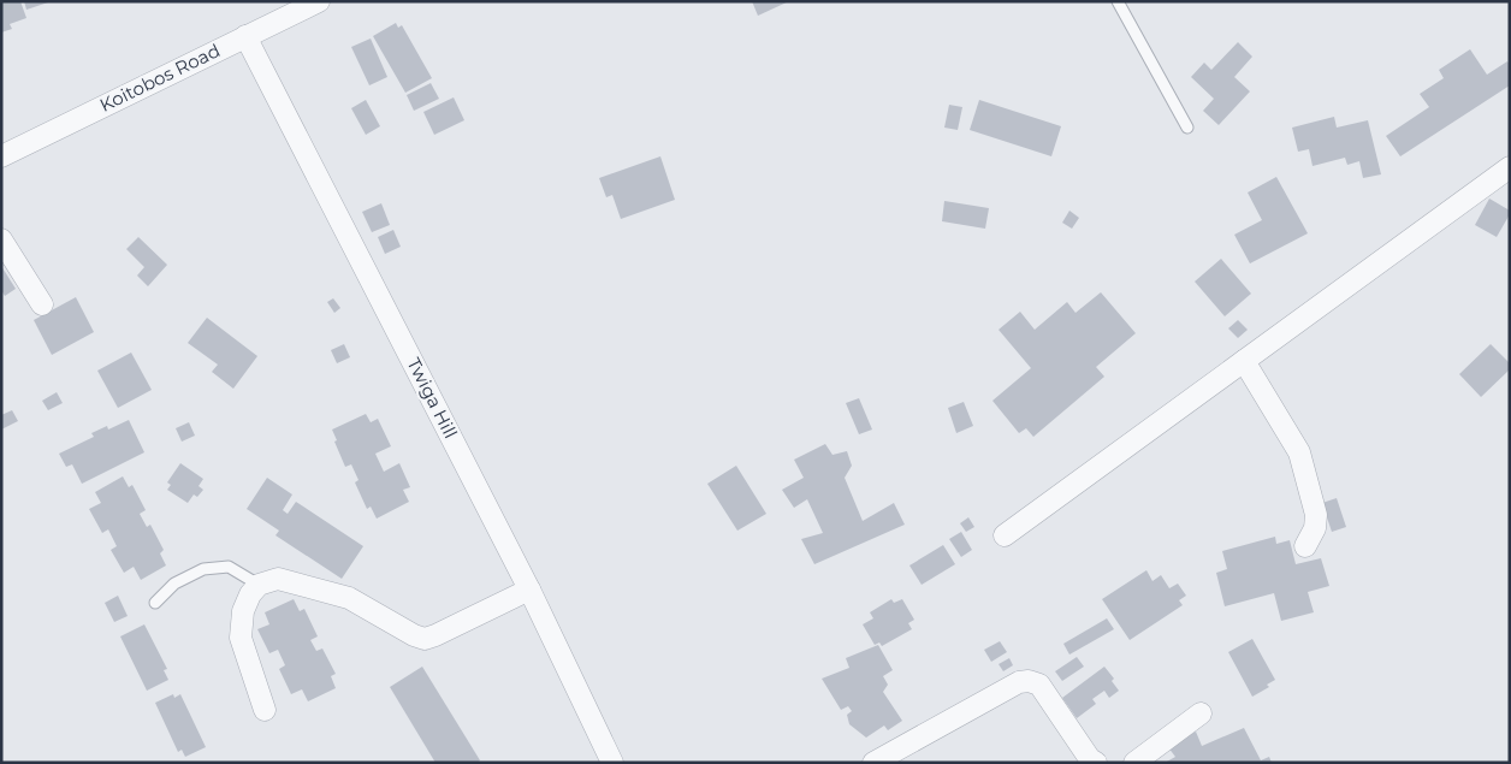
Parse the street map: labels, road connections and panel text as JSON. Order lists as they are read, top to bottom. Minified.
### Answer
{"streets":{"street":["Koitobos Road","Twiga Hill"]},"crossings":[["Koitobos Road","Twiga Hill"]]}
